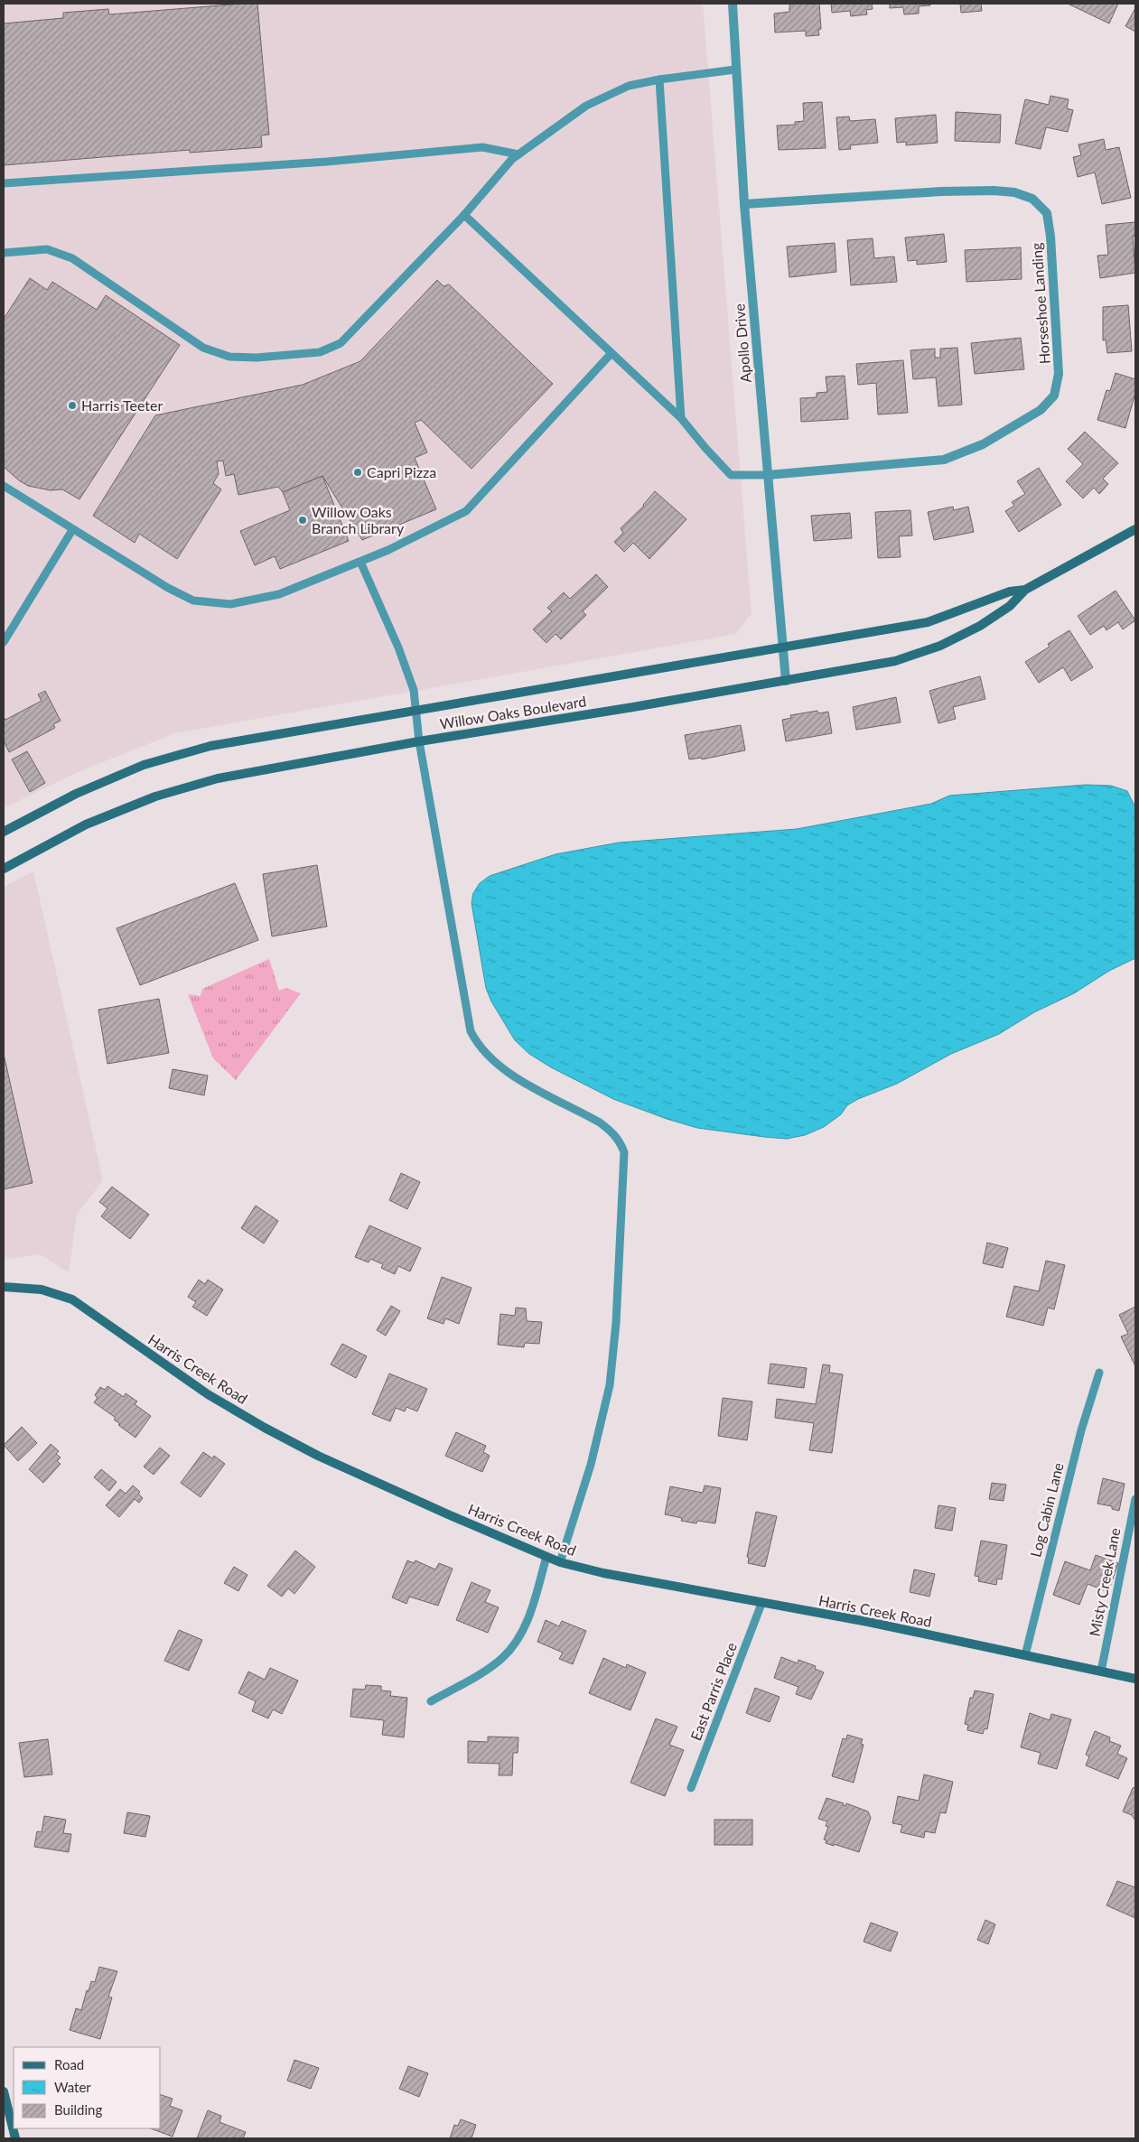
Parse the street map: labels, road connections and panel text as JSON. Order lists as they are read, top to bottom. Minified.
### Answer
{"streets":{"street":["Horseshoe Landing","Apollo Drive","Willow Oaks Boulevard","Harris Creek Road"],"lane":["Log Cabin Lane","Misty Creek Lane","East Parris Place"]},"crossings":[["Horseshoe Landing","Apollo Drive"],["Apollo Drive","Willow Oaks Boulevard"],["Harris Creek Road","Log Cabin Lane"],["Harris Creek Road","Misty Creek Lane"],["Harris Creek Road","East Parris Place"]],"places":["Harris Teeter","Capri Pizza","Willow Oaks Branch Library"],"legend":["Road","Water","Building"]}
